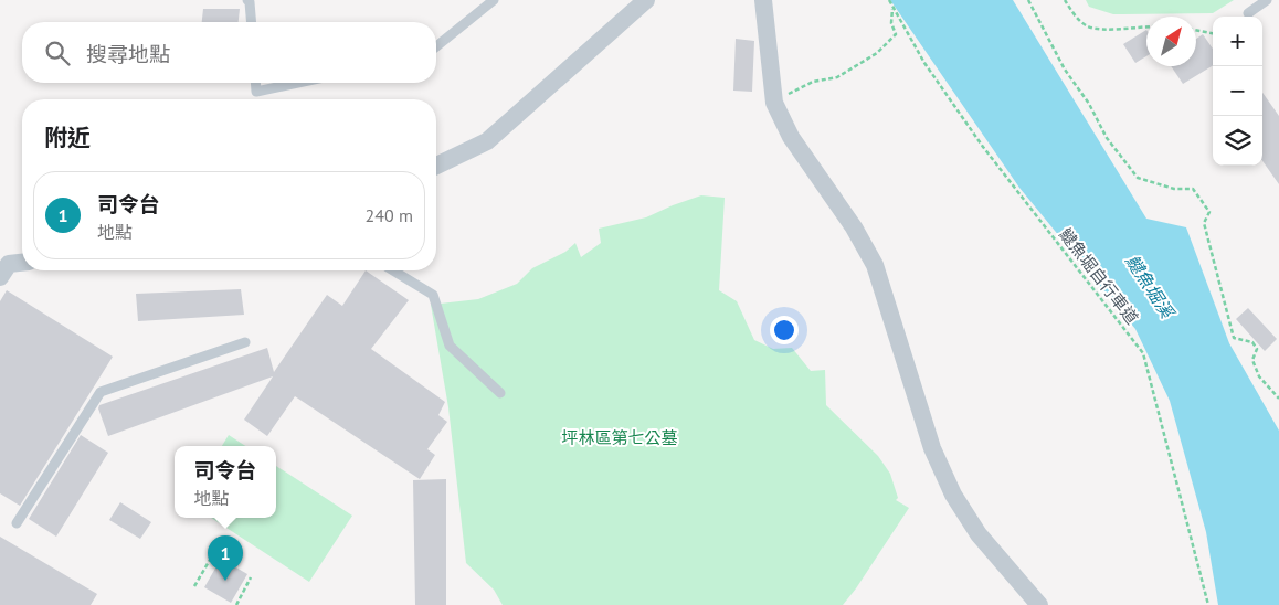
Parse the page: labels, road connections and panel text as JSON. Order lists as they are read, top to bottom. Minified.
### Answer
{"streets":{"path":["𩻸魚堀自行車道"]},"water":["𩻸魚堀溪"],"parks":["坪林區第七公墓"],"north":"top right","page":{"map_buttons":["+","−"],"search":"搜尋地點","heading":"附近","list":[{"mark":"1","name":"司令台","note":"地點","value":"240 m"}],"popup":["司令台","地點"],"pins":"1"}}
